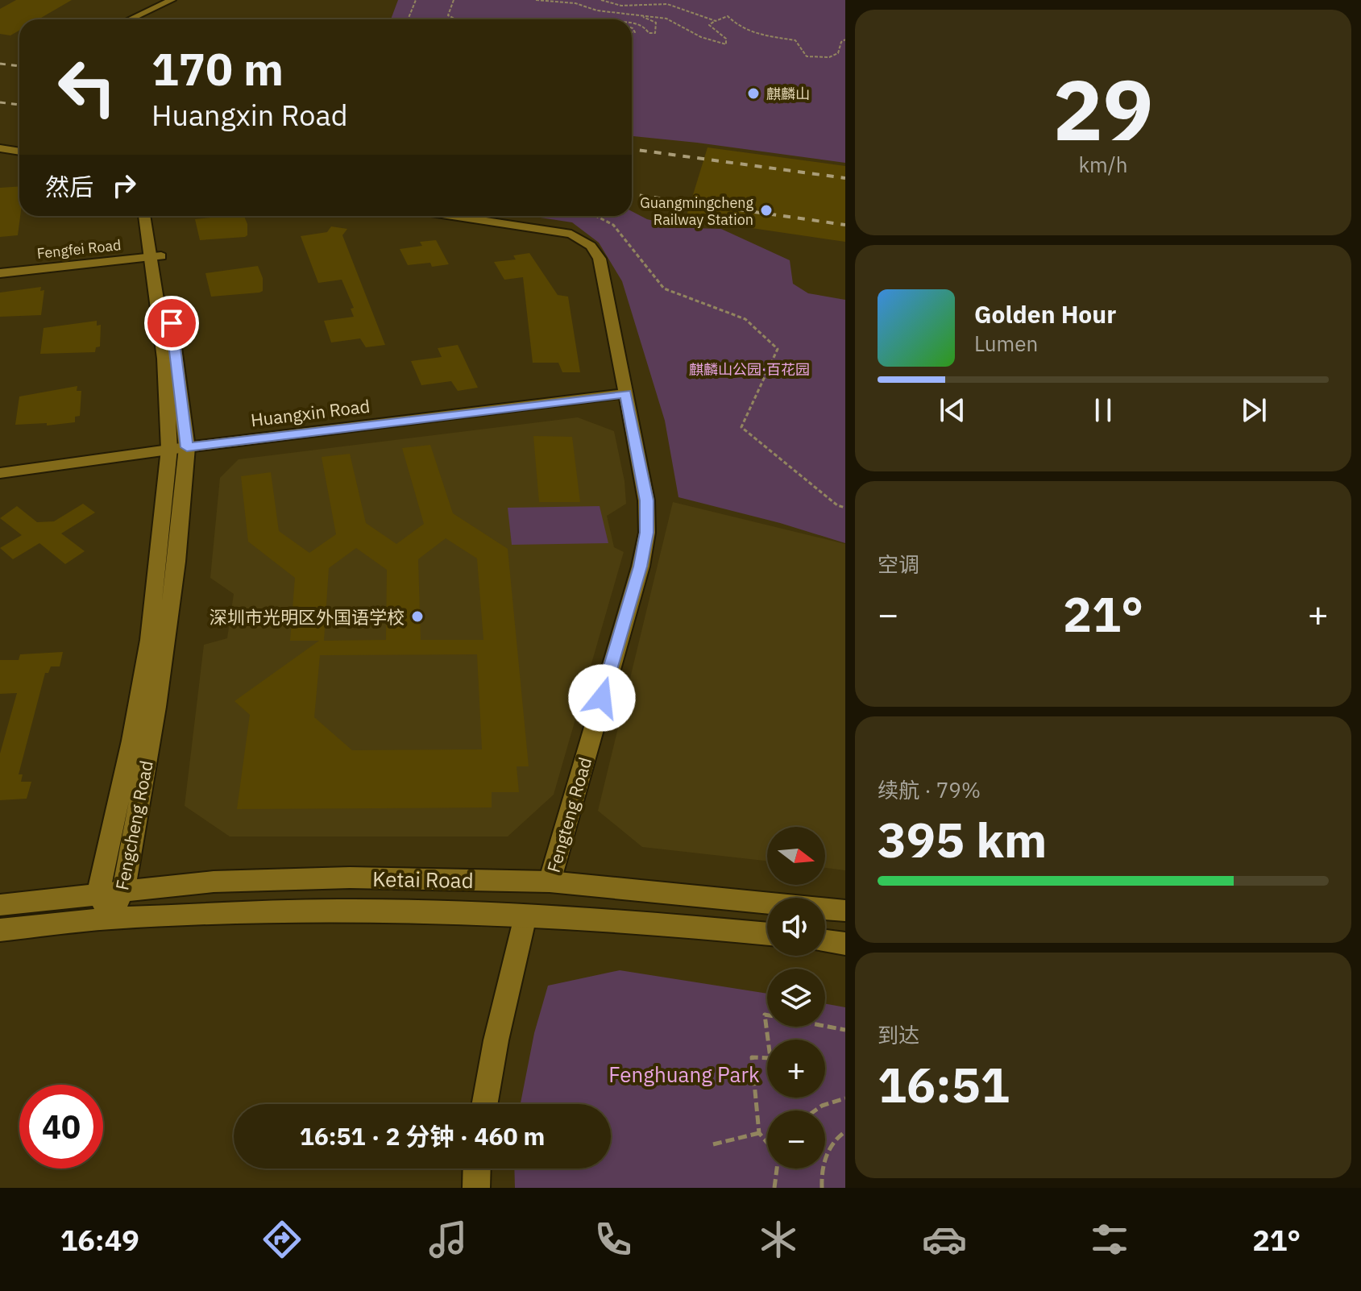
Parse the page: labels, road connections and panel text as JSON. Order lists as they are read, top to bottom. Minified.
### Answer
{"streets":{"main road":["Fengfei Road","Huangxin Road","Fengteng Road","Fengcheng Road","Ketai Road"]},"crossings":[["Fengfei Road","Fengcheng Road"],["Huangxin Road","Fengteng Road"],["Huangxin Road","Fengcheng Road"],["Fengteng Road","Ketai Road"],["Fengcheng Road","Ketai Road"]],"parks":["麒麟山公园·百花园","Fenghuang Park"],"places":["麒麟山","Guangmingcheng Railway Station","深圳市光明区外国语学校"],"north":"right","page":{"tile":[["29","km/h"],"空调",["续航 · 79%","395 km"],["到达","16:51"]],"turn":["170 m","Huangxin Road"],"then":"然后","song":["Golden Hour","Lumen"],"heat":["−","21°","+"],"map_buttons":["+","−"],"limit":"40","trip":"16:51 · 2 分钟 · 460 m","tabs":["16:49","21°"]}}
